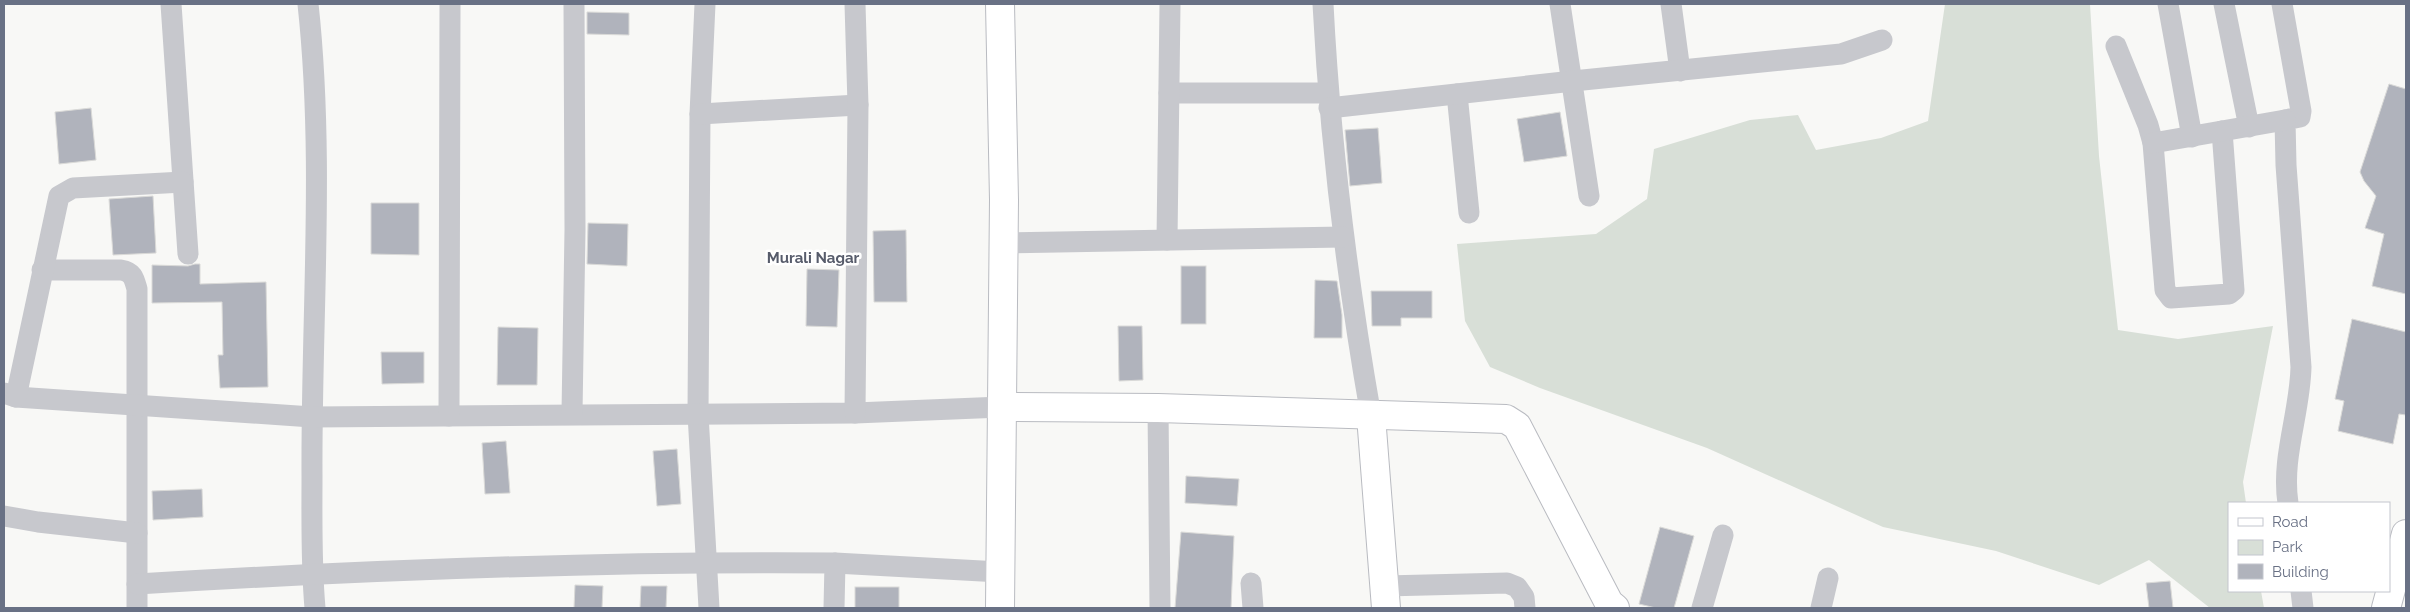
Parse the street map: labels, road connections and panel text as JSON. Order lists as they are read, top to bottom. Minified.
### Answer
{"districts":["Murali Nagar"],"legend":["Road","Park","Building"]}
